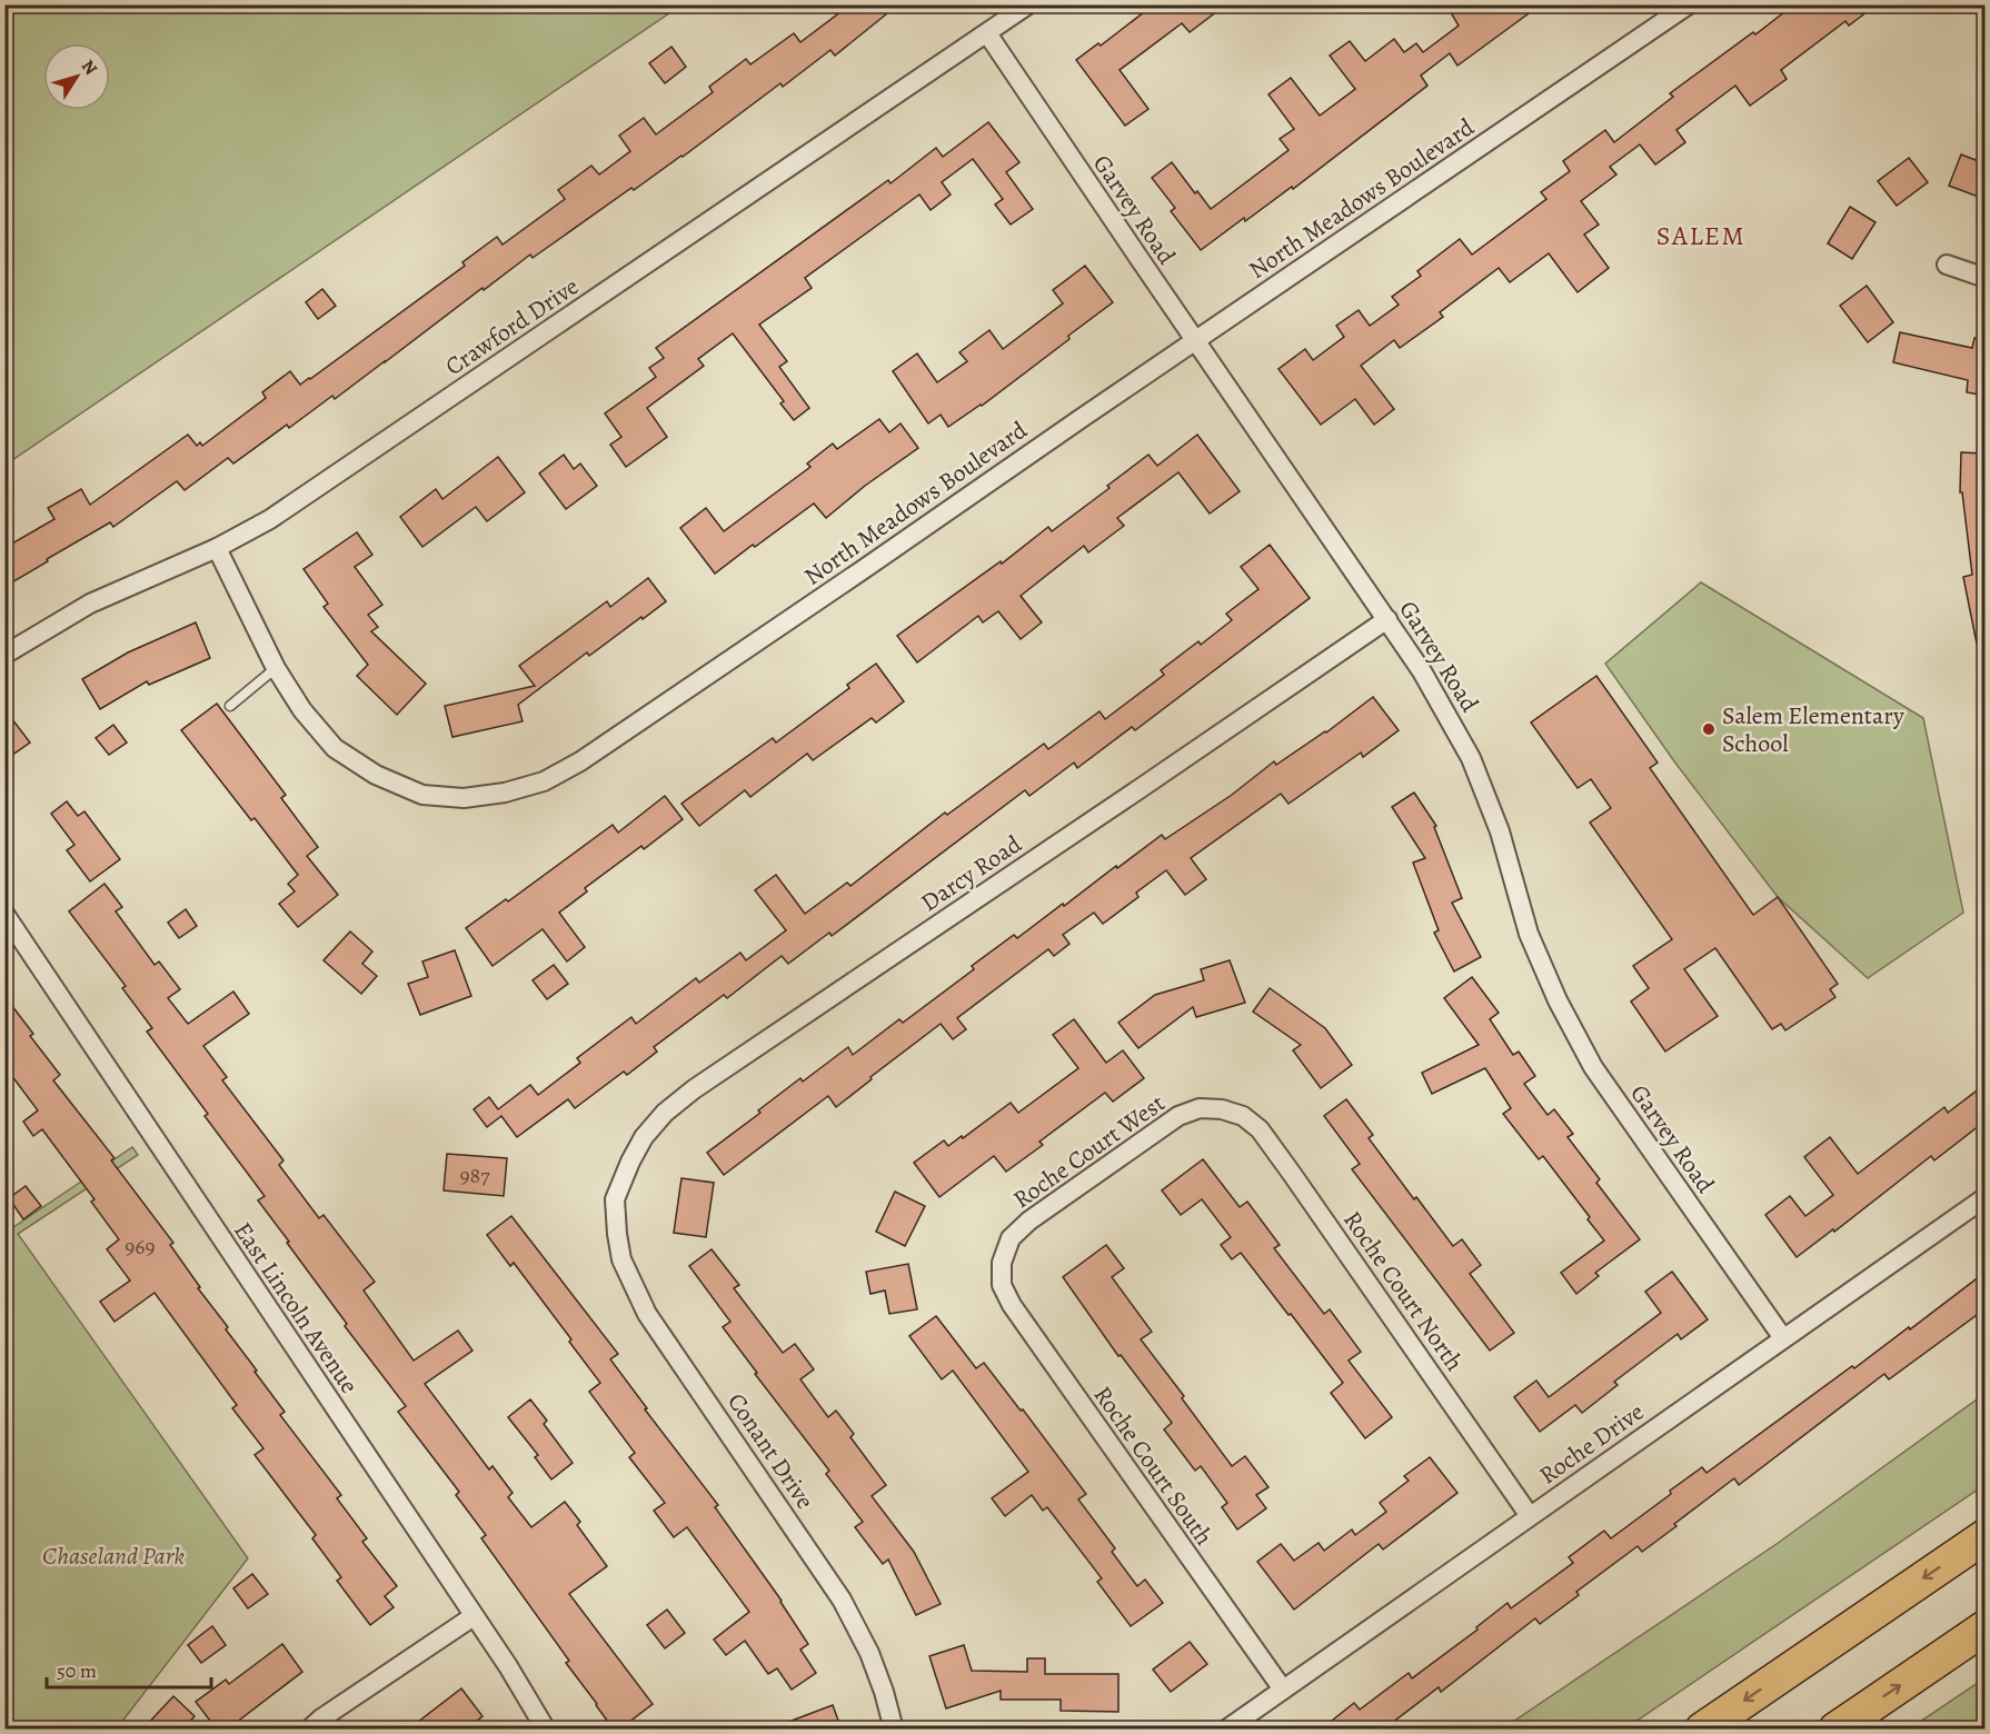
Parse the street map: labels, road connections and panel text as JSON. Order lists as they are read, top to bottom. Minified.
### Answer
{"streets":{"street":["North Meadows Boulevard","Garvey Road","Crawford Drive","Darcy Road","Roche Court West","Roche Court North","East Lincoln Avenue","Roche Drive","Conant Drive","Roche Court South"]},"crossings":[["North Meadows Boulevard","Garvey Road"],["North Meadows Boulevard","Crawford Drive"],["Garvey Road","Crawford Drive"],["Garvey Road","Darcy Road"],["Garvey Road","Roche Drive"],["Darcy Road","Conant Drive"],["Roche Court West","Roche Court North"],["Roche Court West","Roche Court South"],["Roche Court North","Roche Drive"],["Roche Drive","Roche Court South"]],"districts":["SALEM"],"parks":["Chaseland Park"],"places":["Salem Elementary School"],"house_numbers":["987","969"],"scale_bar":"50 m","north":"top right"}
